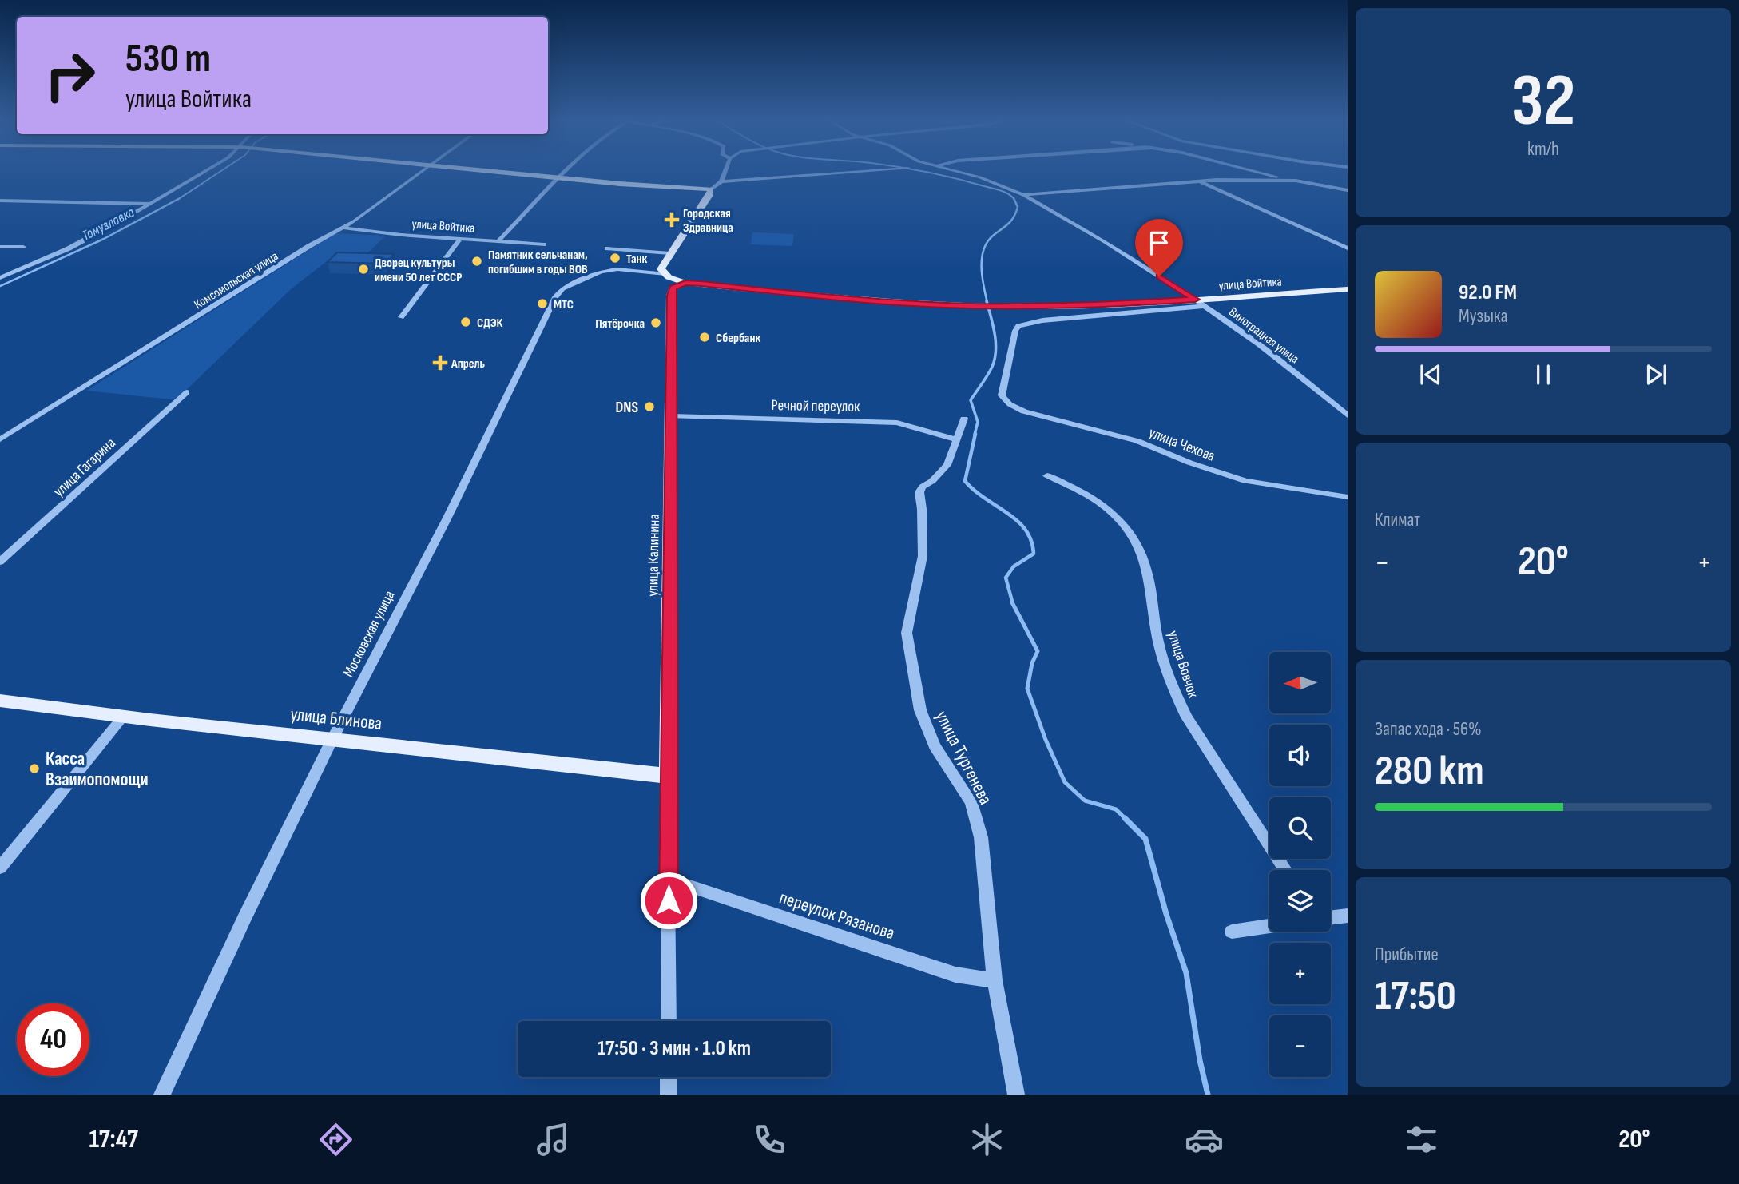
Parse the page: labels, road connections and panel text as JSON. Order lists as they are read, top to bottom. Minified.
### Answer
{"streets":{"main road":["улица Войтика","улица Калинина","улица Блинова"],"street":["Комсомольская улица","Виноградная улица","Речной переулок","улица Чехова","улица Гагарина","Московская улица","улица Вовчок","улица Тургенева","переулок Рязанова"]},"crossings":[["улица Войтика","Комсомольская улица"],["улица Войтика","Виноградная улица"],["улица Войтика","улица Калинина"],["Виноградная улица","улица Чехова"],["Речной переулок","улица Калинина"],["Речной переулок","улица Тургенева"],["улица Калинина","улица Блинова"],["улица Калинина","переулок Рязанова"],["Московская улица","улица Блинова"],["улица Тургенева","переулок Рязанова"]],"water":["Томузловка"],"places":{"health":["Городская Здравница","Апрель"],"other":["Танк","Памятник сельчанам, погибшим в годы ВОВ","Дворец культуры имени 50 лет СССР","МТС","СДЭК","Пятёрочка","Сбербанк","DNS","Касса Взаимопомощи"]},"north":"left","page":{"tile":[["32","km/h"],"Климат",["Запас хода · 56%","280 km"],["Прибытие","17:50"]],"turn":["530 m","улица Войтика"],"song":["92.0 FM","Музыка"],"heat":["−","20°","+"],"map_buttons":["+","−"],"limit":"40","trip":"17:50 · 3 мин · 1.0 km","tabs":["17:47","20°"]}}
